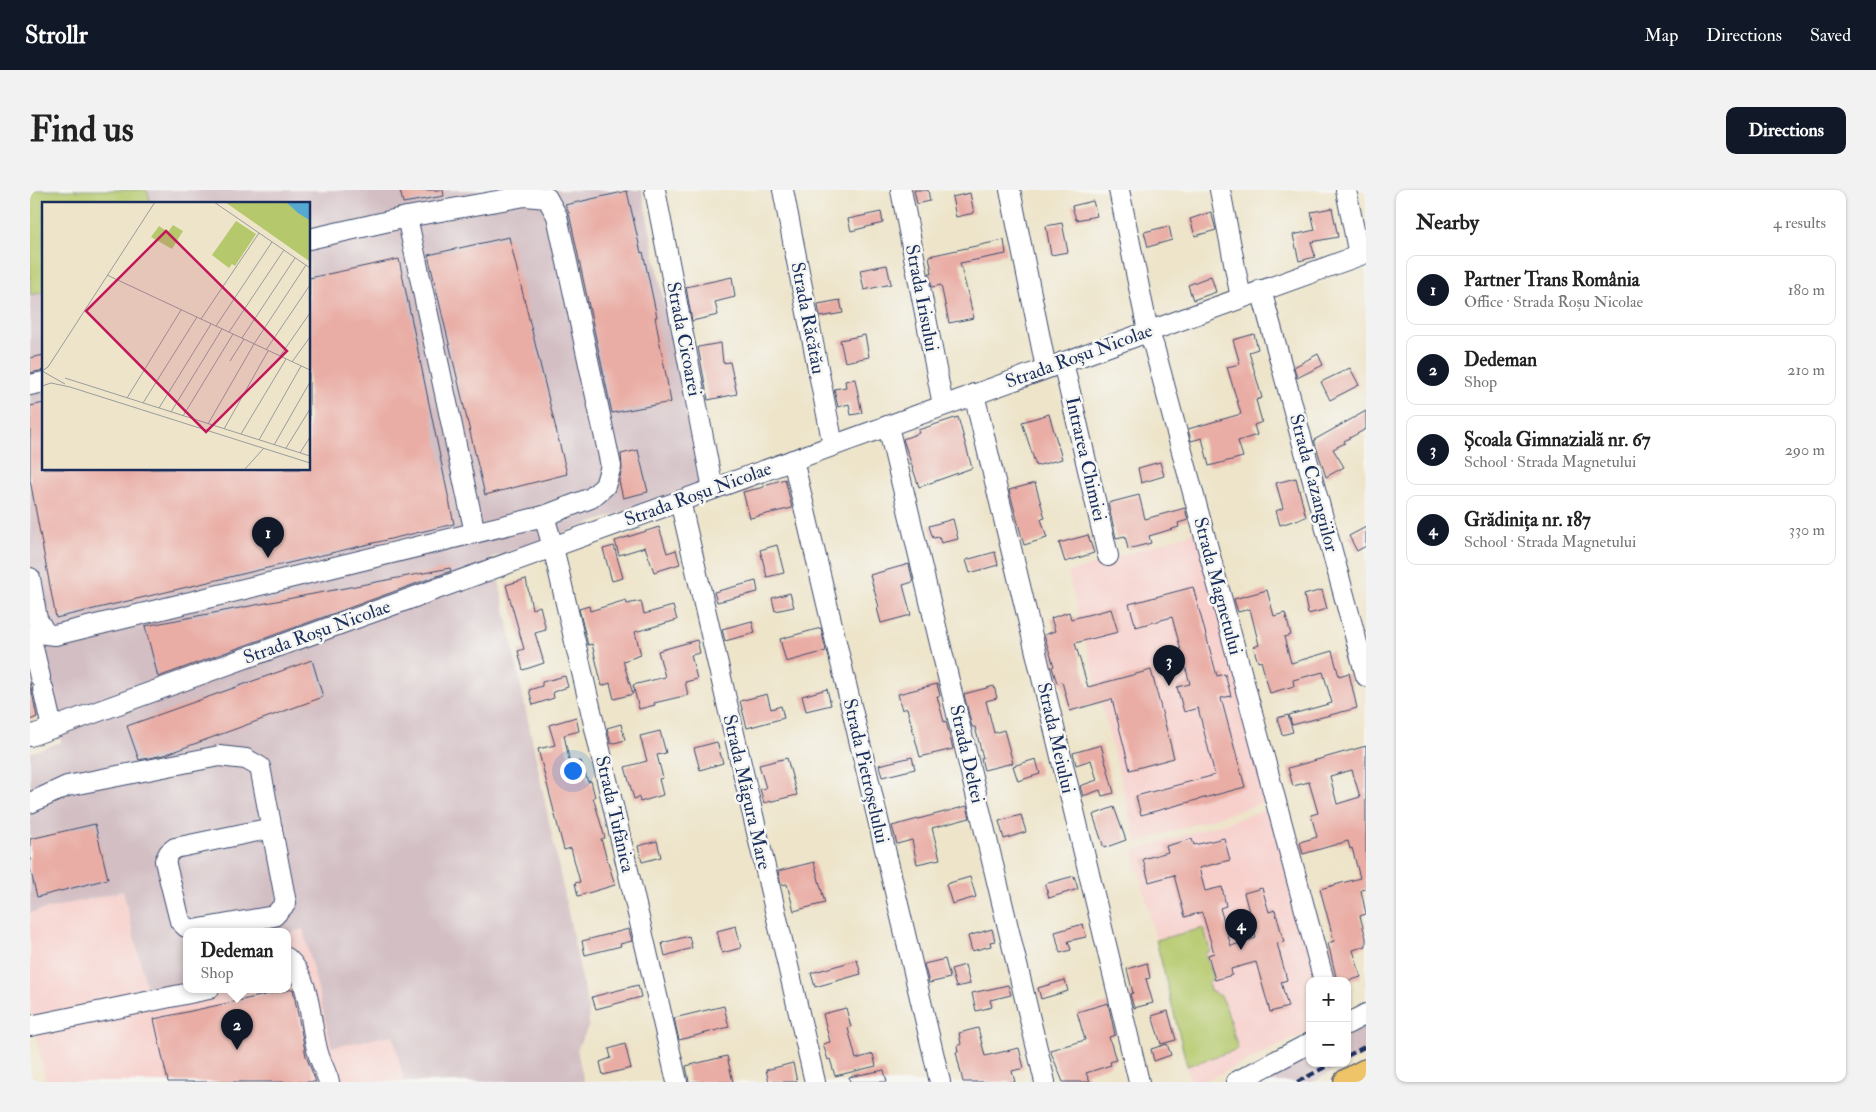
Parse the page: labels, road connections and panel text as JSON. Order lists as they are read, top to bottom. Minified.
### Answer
{"streets":{"street":["Strada Irisului","Strada Răcătău","Strada Cicoarei","Strada Roșu Nicolae","Intrarea Chimiei","Strada Cazangiilor","Strada Magnetului","Strada Meiului","Strada Deltei","Strada Pietroșelului","Strada Măgura Mare","Strada Tufănica"]},"crossings":[["Strada Irisului","Strada Roșu Nicolae"],["Strada Răcătău","Strada Roșu Nicolae"],["Strada Cicoarei","Strada Roșu Nicolae"],["Strada Roșu Nicolae","Intrarea Chimiei"],["Strada Roșu Nicolae","Strada Cazangiilor"],["Strada Roșu Nicolae","Strada Magnetului"],["Strada Roșu Nicolae","Strada Meiului"],["Strada Roșu Nicolae","Strada Deltei"],["Strada Roșu Nicolae","Strada Pietroșelului"],["Strada Roșu Nicolae","Strada Măgura Mare"],["Strada Roșu Nicolae","Strada Tufănica"]],"page":{"header":"Strollr","nav":["Map","Directions","Saved"],"buttons":"Directions","title":"Find us","heading":["Nearby","4 results"],"list":[{"mark":"1","name":"Partner Trans România","note":"Office · Strada Roșu Nicolae","value":"180 m"},{"mark":"2","name":"Dedeman","note":"Shop","value":"210 m"},{"mark":"3","name":"Școala Gimnazială nr. 67","note":"School · Strada Magnetului","value":"290 m"},{"mark":"4","name":"Grădinița nr. 187","note":"School · Strada Magnetului","value":"330 m"}],"pins":["1","3","4","2"],"popup":["Dedeman","Shop"],"map_buttons":["+","−"]}}
